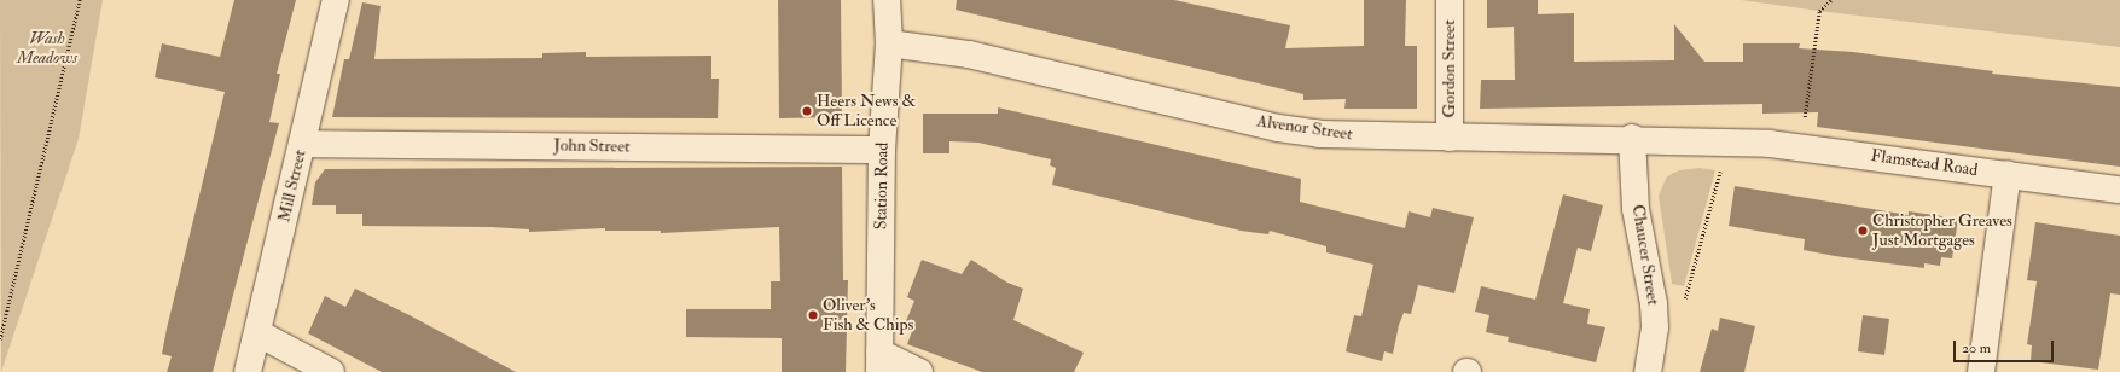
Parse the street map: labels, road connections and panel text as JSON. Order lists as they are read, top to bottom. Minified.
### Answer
{"streets":{"street":["Gordon Street","Alvenor Street","John Street","Flamstead Road","Mill Street","Station Road","Chaucer Street"]},"crossings":[["Gordon Street","Alvenor Street"],["Alvenor Street","Flamstead Road"],["Alvenor Street","Station Road"],["Alvenor Street","Chaucer Street"],["John Street","Mill Street"],["John Street","Station Road"]],"parks":["Wash Meadows"],"places":["Heers News & Off Licence","Christopher Greaves Just Mortgages","Oliver's Fish & Chips"],"scale_bar":"20 m"}
